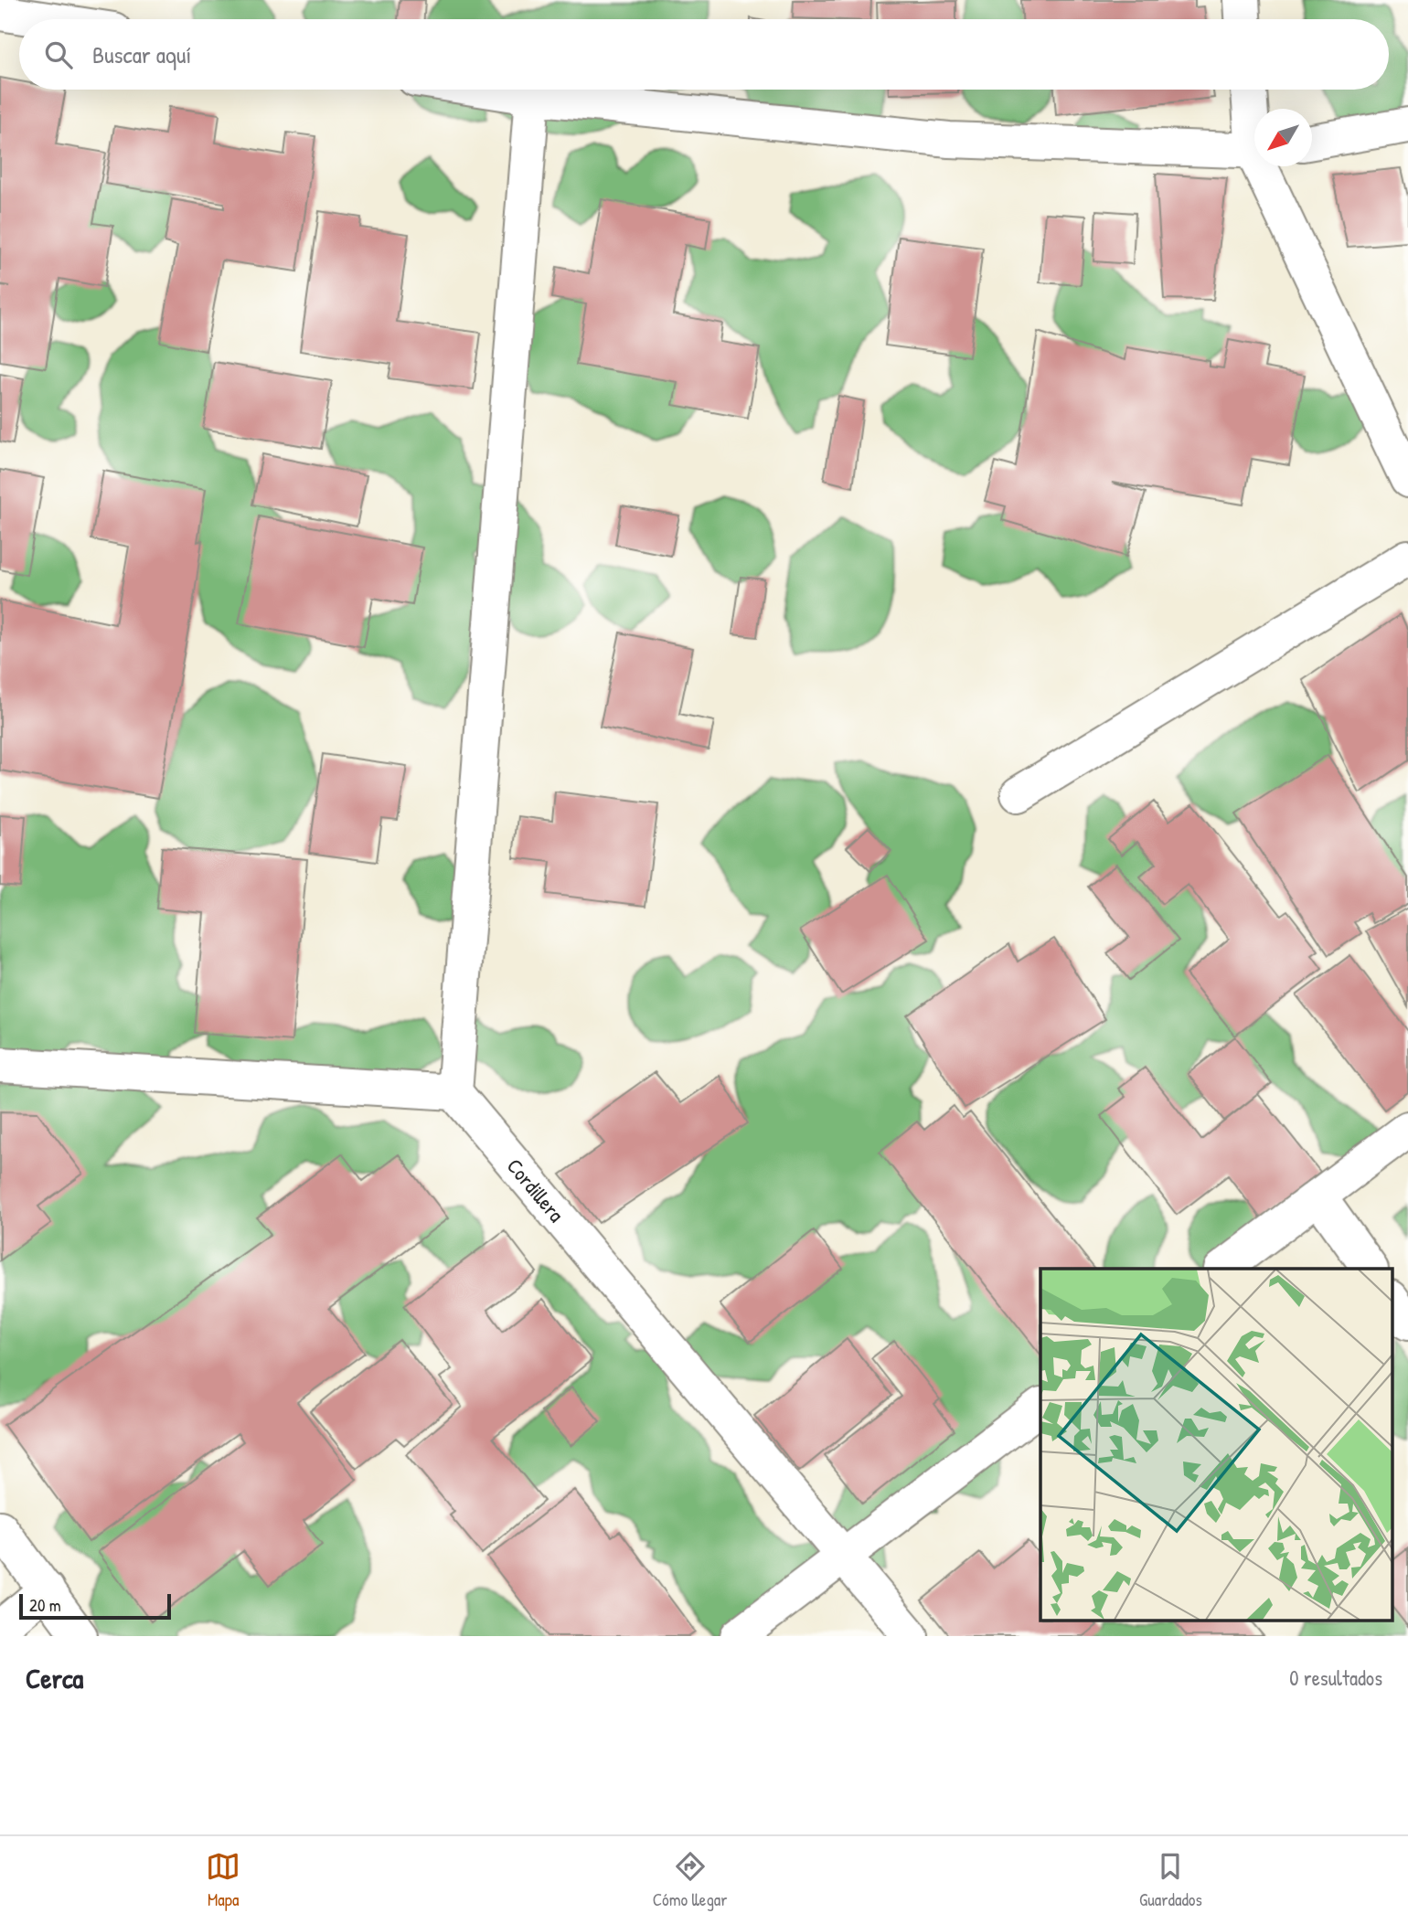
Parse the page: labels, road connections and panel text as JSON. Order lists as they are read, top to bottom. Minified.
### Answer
{"streets":{"street":["Cordillera"]},"scale_bar":"20 m","north":"bottom left","page":{"search":"Buscar aquí","scale":"20 m","heading":["Cerca","0 resultados"],"nav":["Mapa","Cómo llegar","Guardados"]}}
